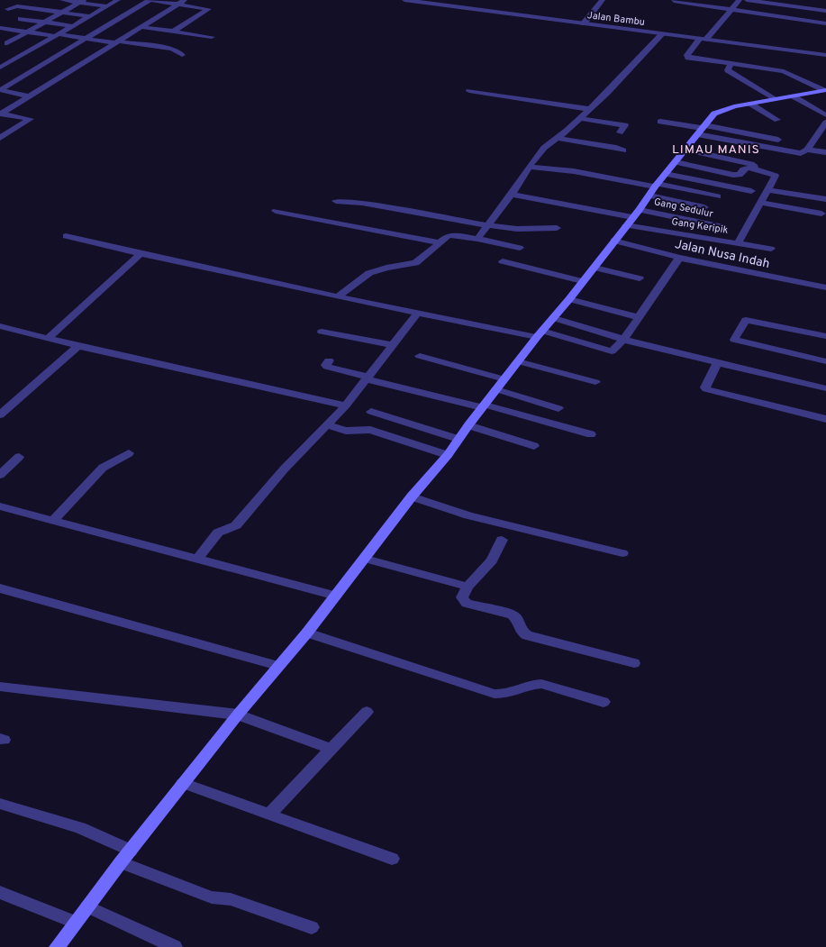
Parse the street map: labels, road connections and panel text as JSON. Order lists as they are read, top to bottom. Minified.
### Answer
{"streets":{"street":["Jalan Bambu","Gang Sedulur","Gang Keripik","Jalan Nusa Indah"]},"crossings":[["Gang Sedulur","Gang Keripik"]],"districts":["LIMAU MANIS"]}
